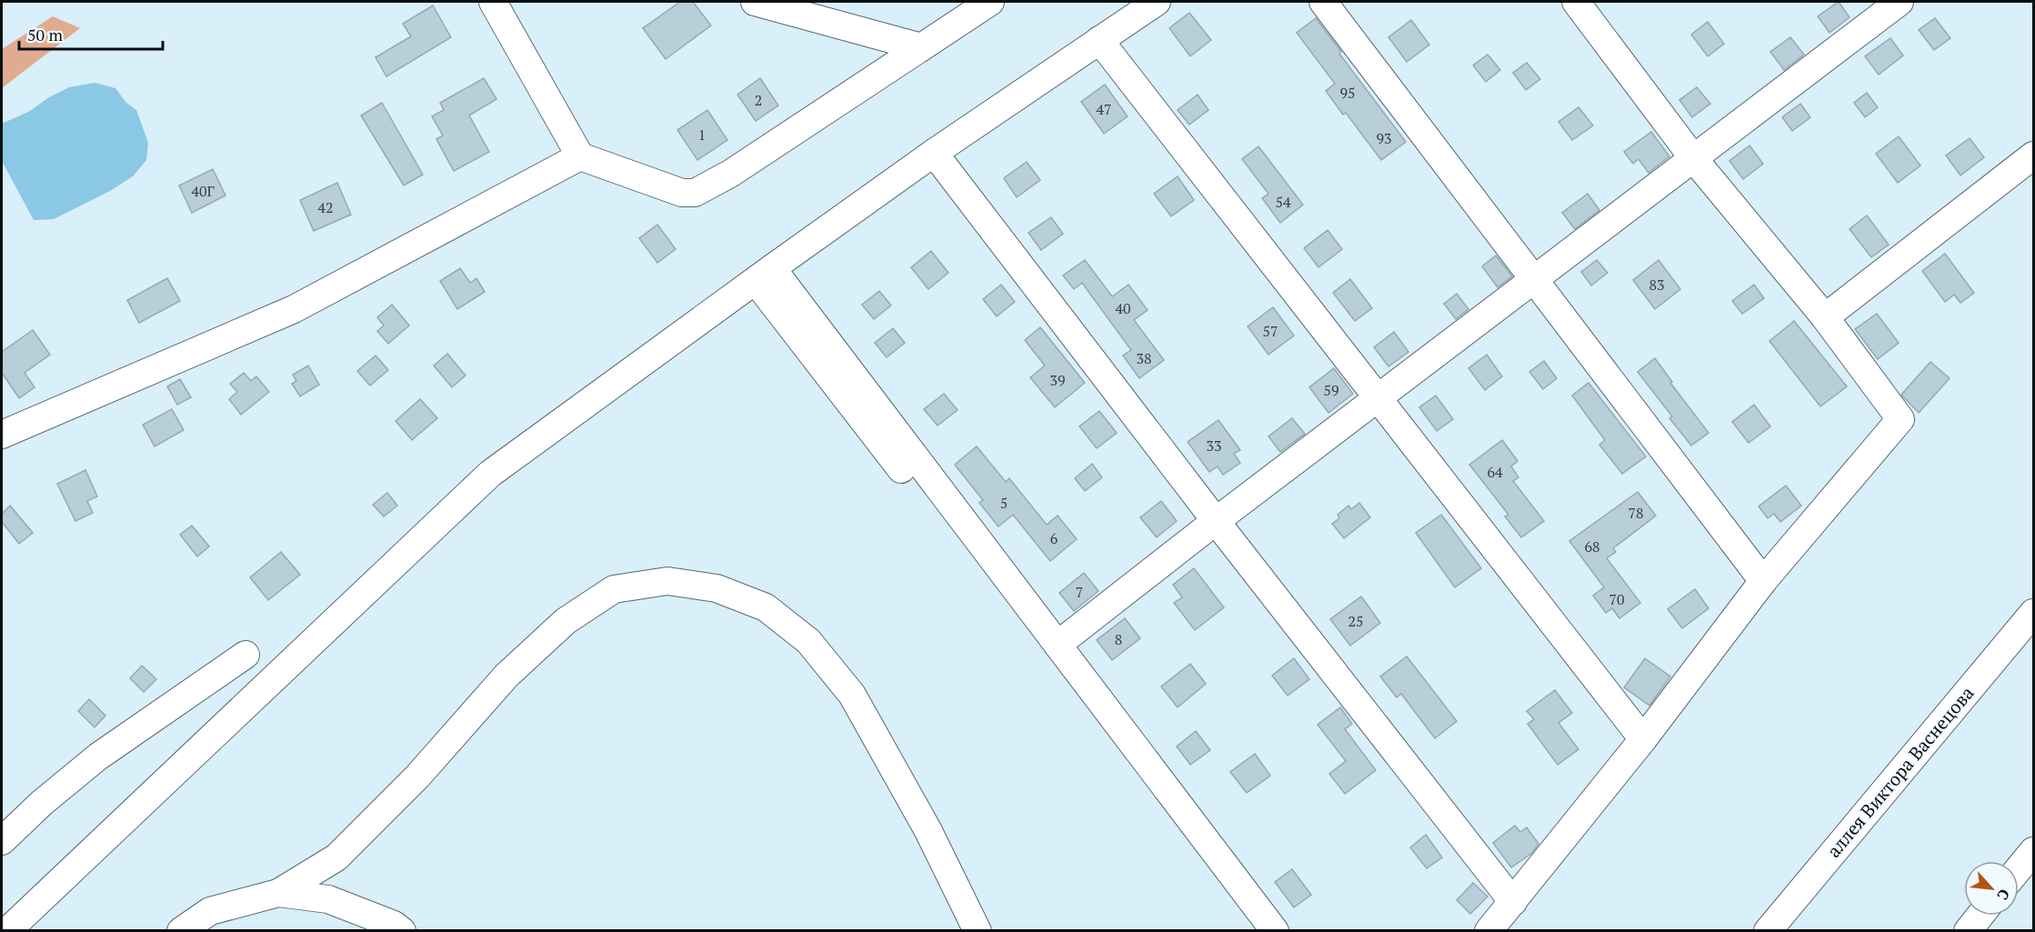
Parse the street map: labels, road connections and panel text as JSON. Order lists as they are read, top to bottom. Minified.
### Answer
{"streets":{"street":["аллея Виктора Васнецова"]},"house_numbers":["95","2","47","1","93","40Г","54","42","83","40","57","38","39","59","33","64","5","78","6","68","7","70","25","8"],"scale_bar":"50 m","north":"bottom right"}
